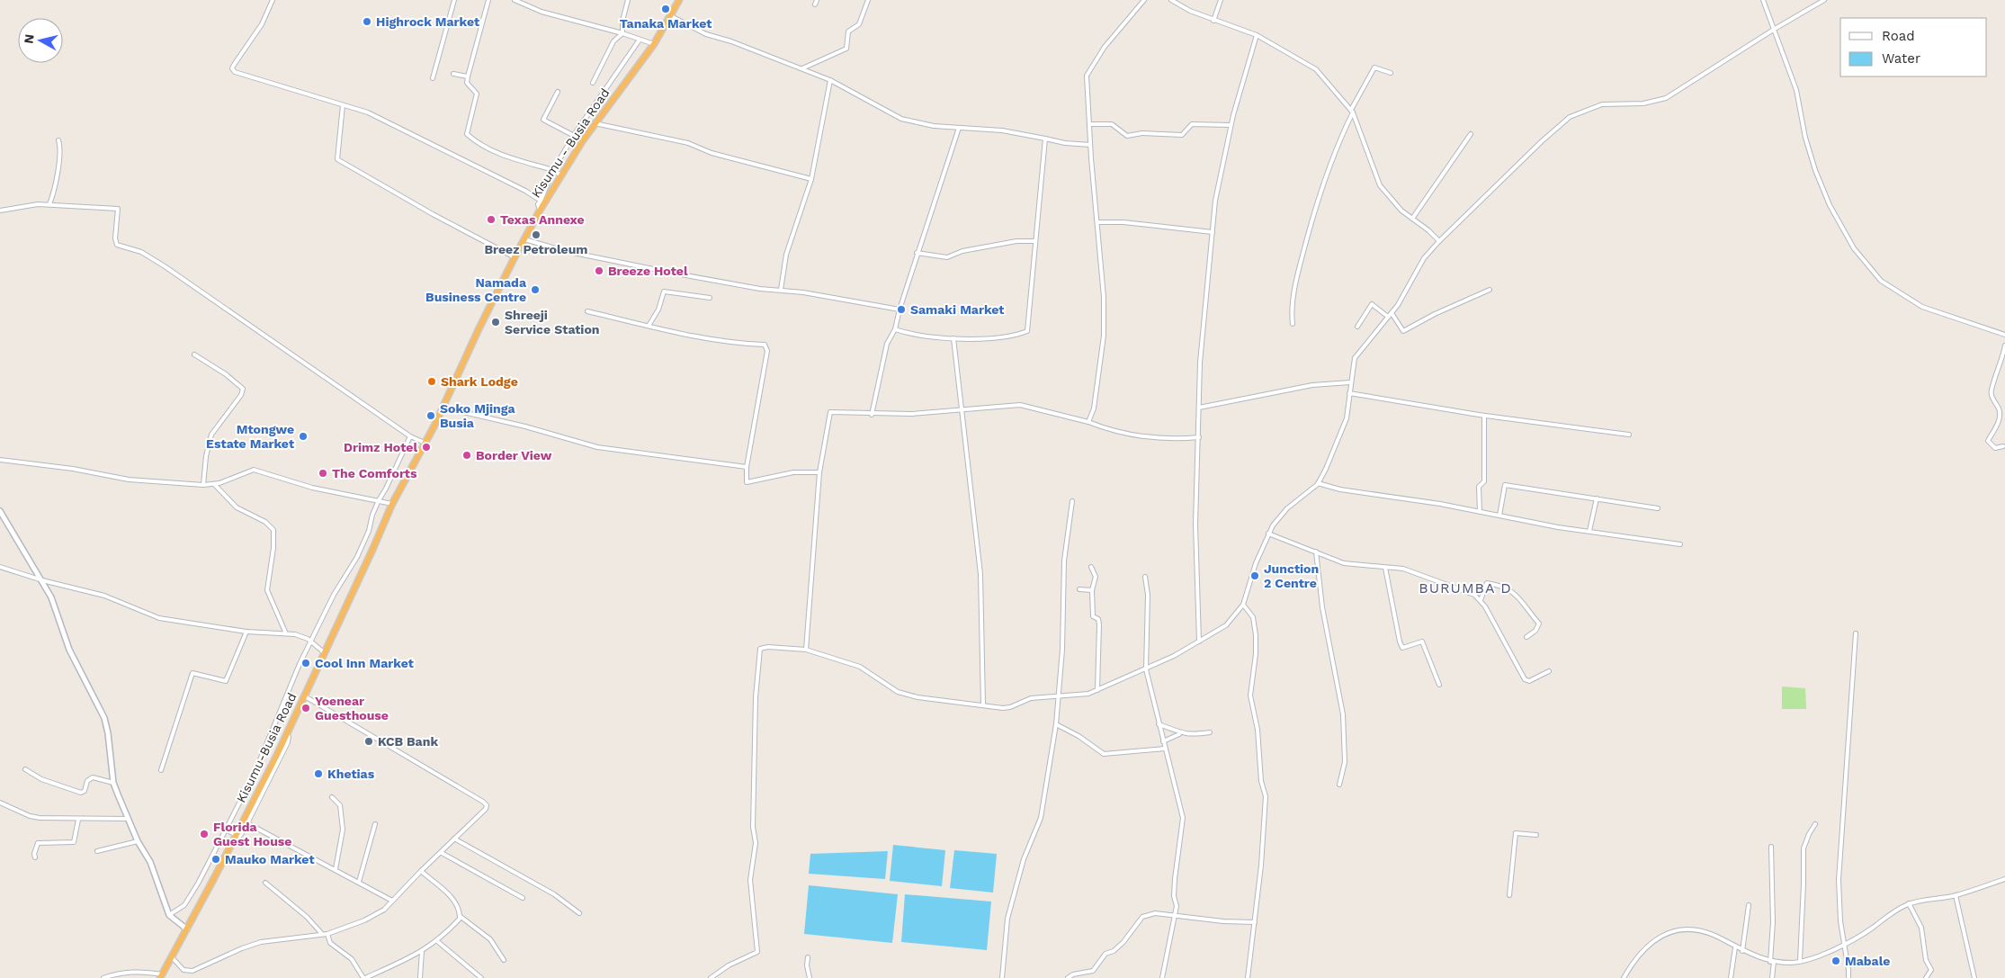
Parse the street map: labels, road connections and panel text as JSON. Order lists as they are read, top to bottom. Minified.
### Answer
{"streets":{"highway":["Kisumu - Busia Road","Kisumu-Busia Road"]},"crossings":[["Kisumu - Busia Road","Kisumu-Busia Road"]],"districts":["BURUMBA D"],"places":["Tanaka Market","Highrock Market","Texas Annexe","Breez Petroleum","Breeze Hotel","Namada Business Centre","Samaki Market","Shreeji Service Station","Shark Lodge","Soko Mjinga Busia","Mtongwe Estate Market","Drimz Hotel","Border View","The Comforts","Junction 2 Centre","Cool Inn Market","Yoenear Guesthouse","KCB Bank","Khetias","Florida Guest House","Mauko Market","Mabale"],"legend":["Road","Water"],"north":"left"}
